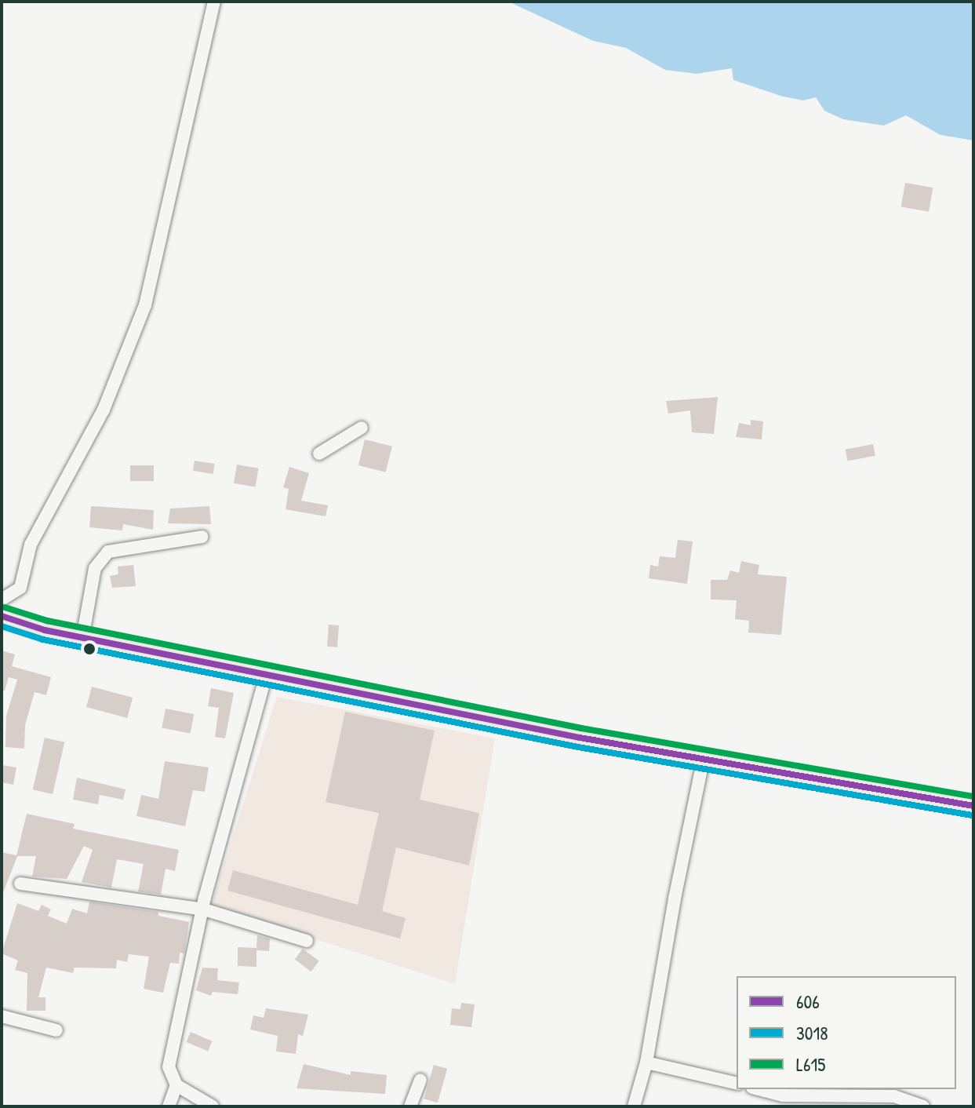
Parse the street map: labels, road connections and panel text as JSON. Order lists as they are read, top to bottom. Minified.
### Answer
{"lines":["transit line L615","transit line 606","transit line 3018"],"legend":["606","3018","L615"]}
